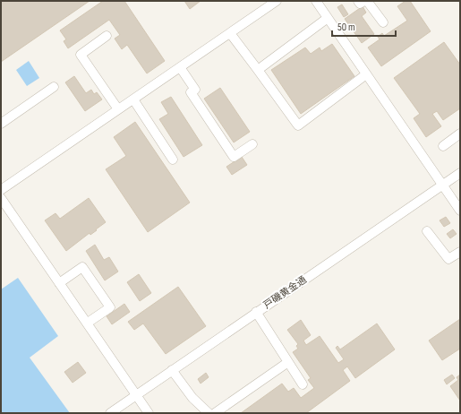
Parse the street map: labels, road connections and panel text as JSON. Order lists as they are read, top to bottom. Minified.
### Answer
{"streets":{"street":["戸磯黄金通"]},"scale_bar":"50 m"}
